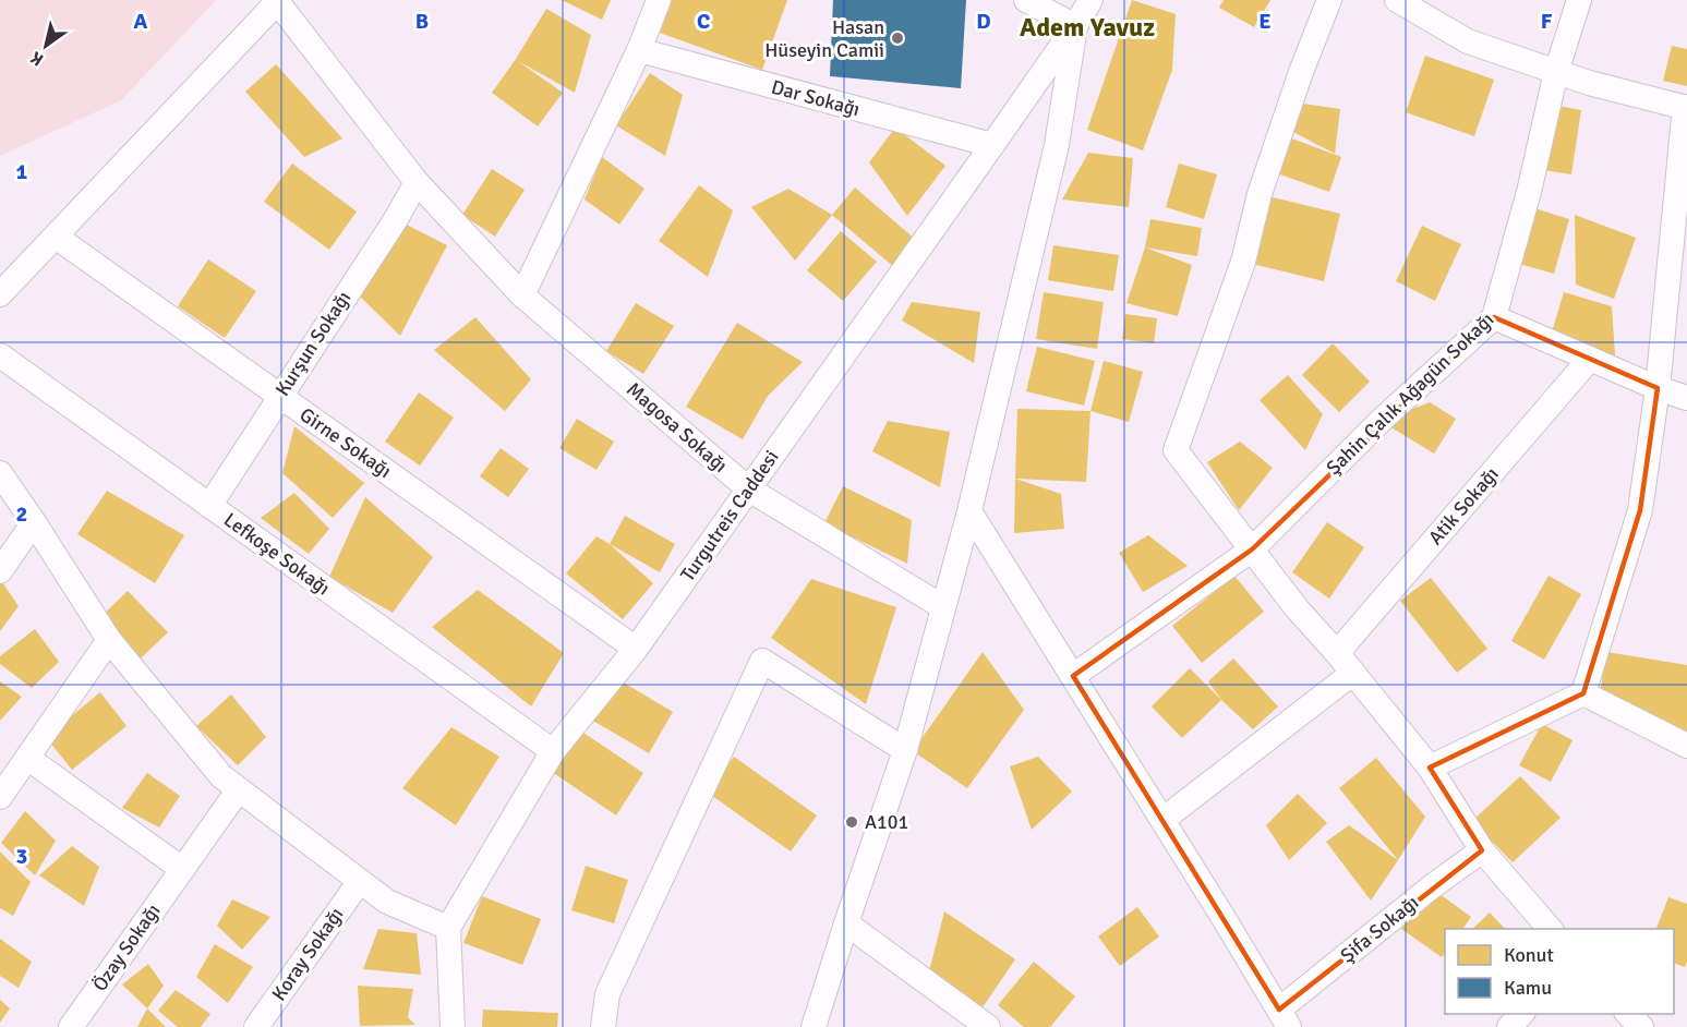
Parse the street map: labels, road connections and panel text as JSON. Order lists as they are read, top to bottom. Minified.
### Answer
{"streets":{"street":["Dar Sokağı","Kurşun Sokağı","Şahin Çalık Ağagün Sokağı","Magosa Sokağı","Girne Sokağı","Atik Sokağı","Turgutreis Caddesi","Lefkoşe Sokağı","Şifa Sokağı","Özay Sokağı","Koray Sokağı"]},"crossings":[["Dar Sokağı","Turgutreis Caddesi"],["Kurşun Sokağı","Magosa Sokağı"],["Kurşun Sokağı","Girne Sokağı"],["Kurşun Sokağı","Lefkoşe Sokağı"],["Magosa Sokağı","Turgutreis Caddesi"],["Girne Sokağı","Turgutreis Caddesi"],["Turgutreis Caddesi","Lefkoşe Sokağı"]],"districts":["Adem Yavuz"],"places":["Hasan Hüseyin Camii","A101"],"legend":["Konut","Kamu"],"north":"bottom left","grid":{"columns":["A","B","C","D","E","F"],"rows":["1","2","3"]}}
